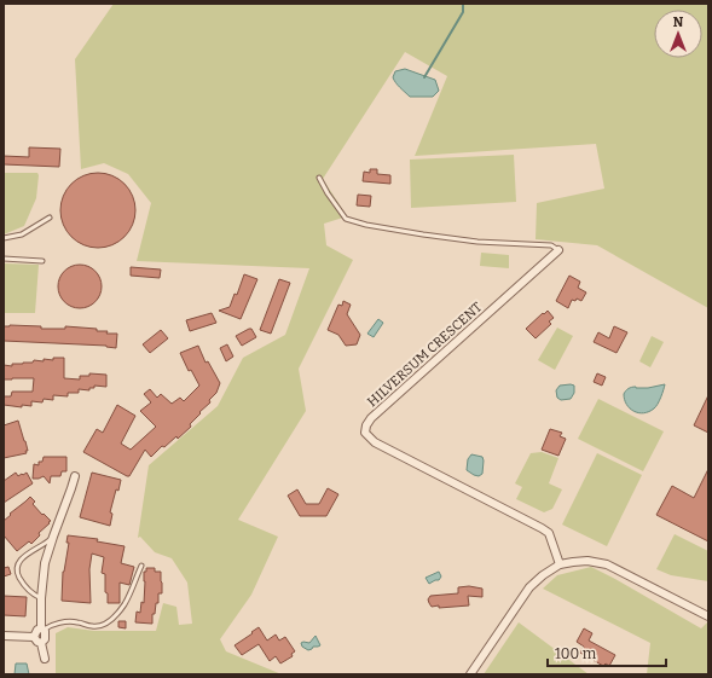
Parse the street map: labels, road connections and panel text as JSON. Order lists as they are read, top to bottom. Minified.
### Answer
{"streets":{"street":["HILVERSUM CRESCENT"]},"scale_bar":"100 m","north":"top"}
